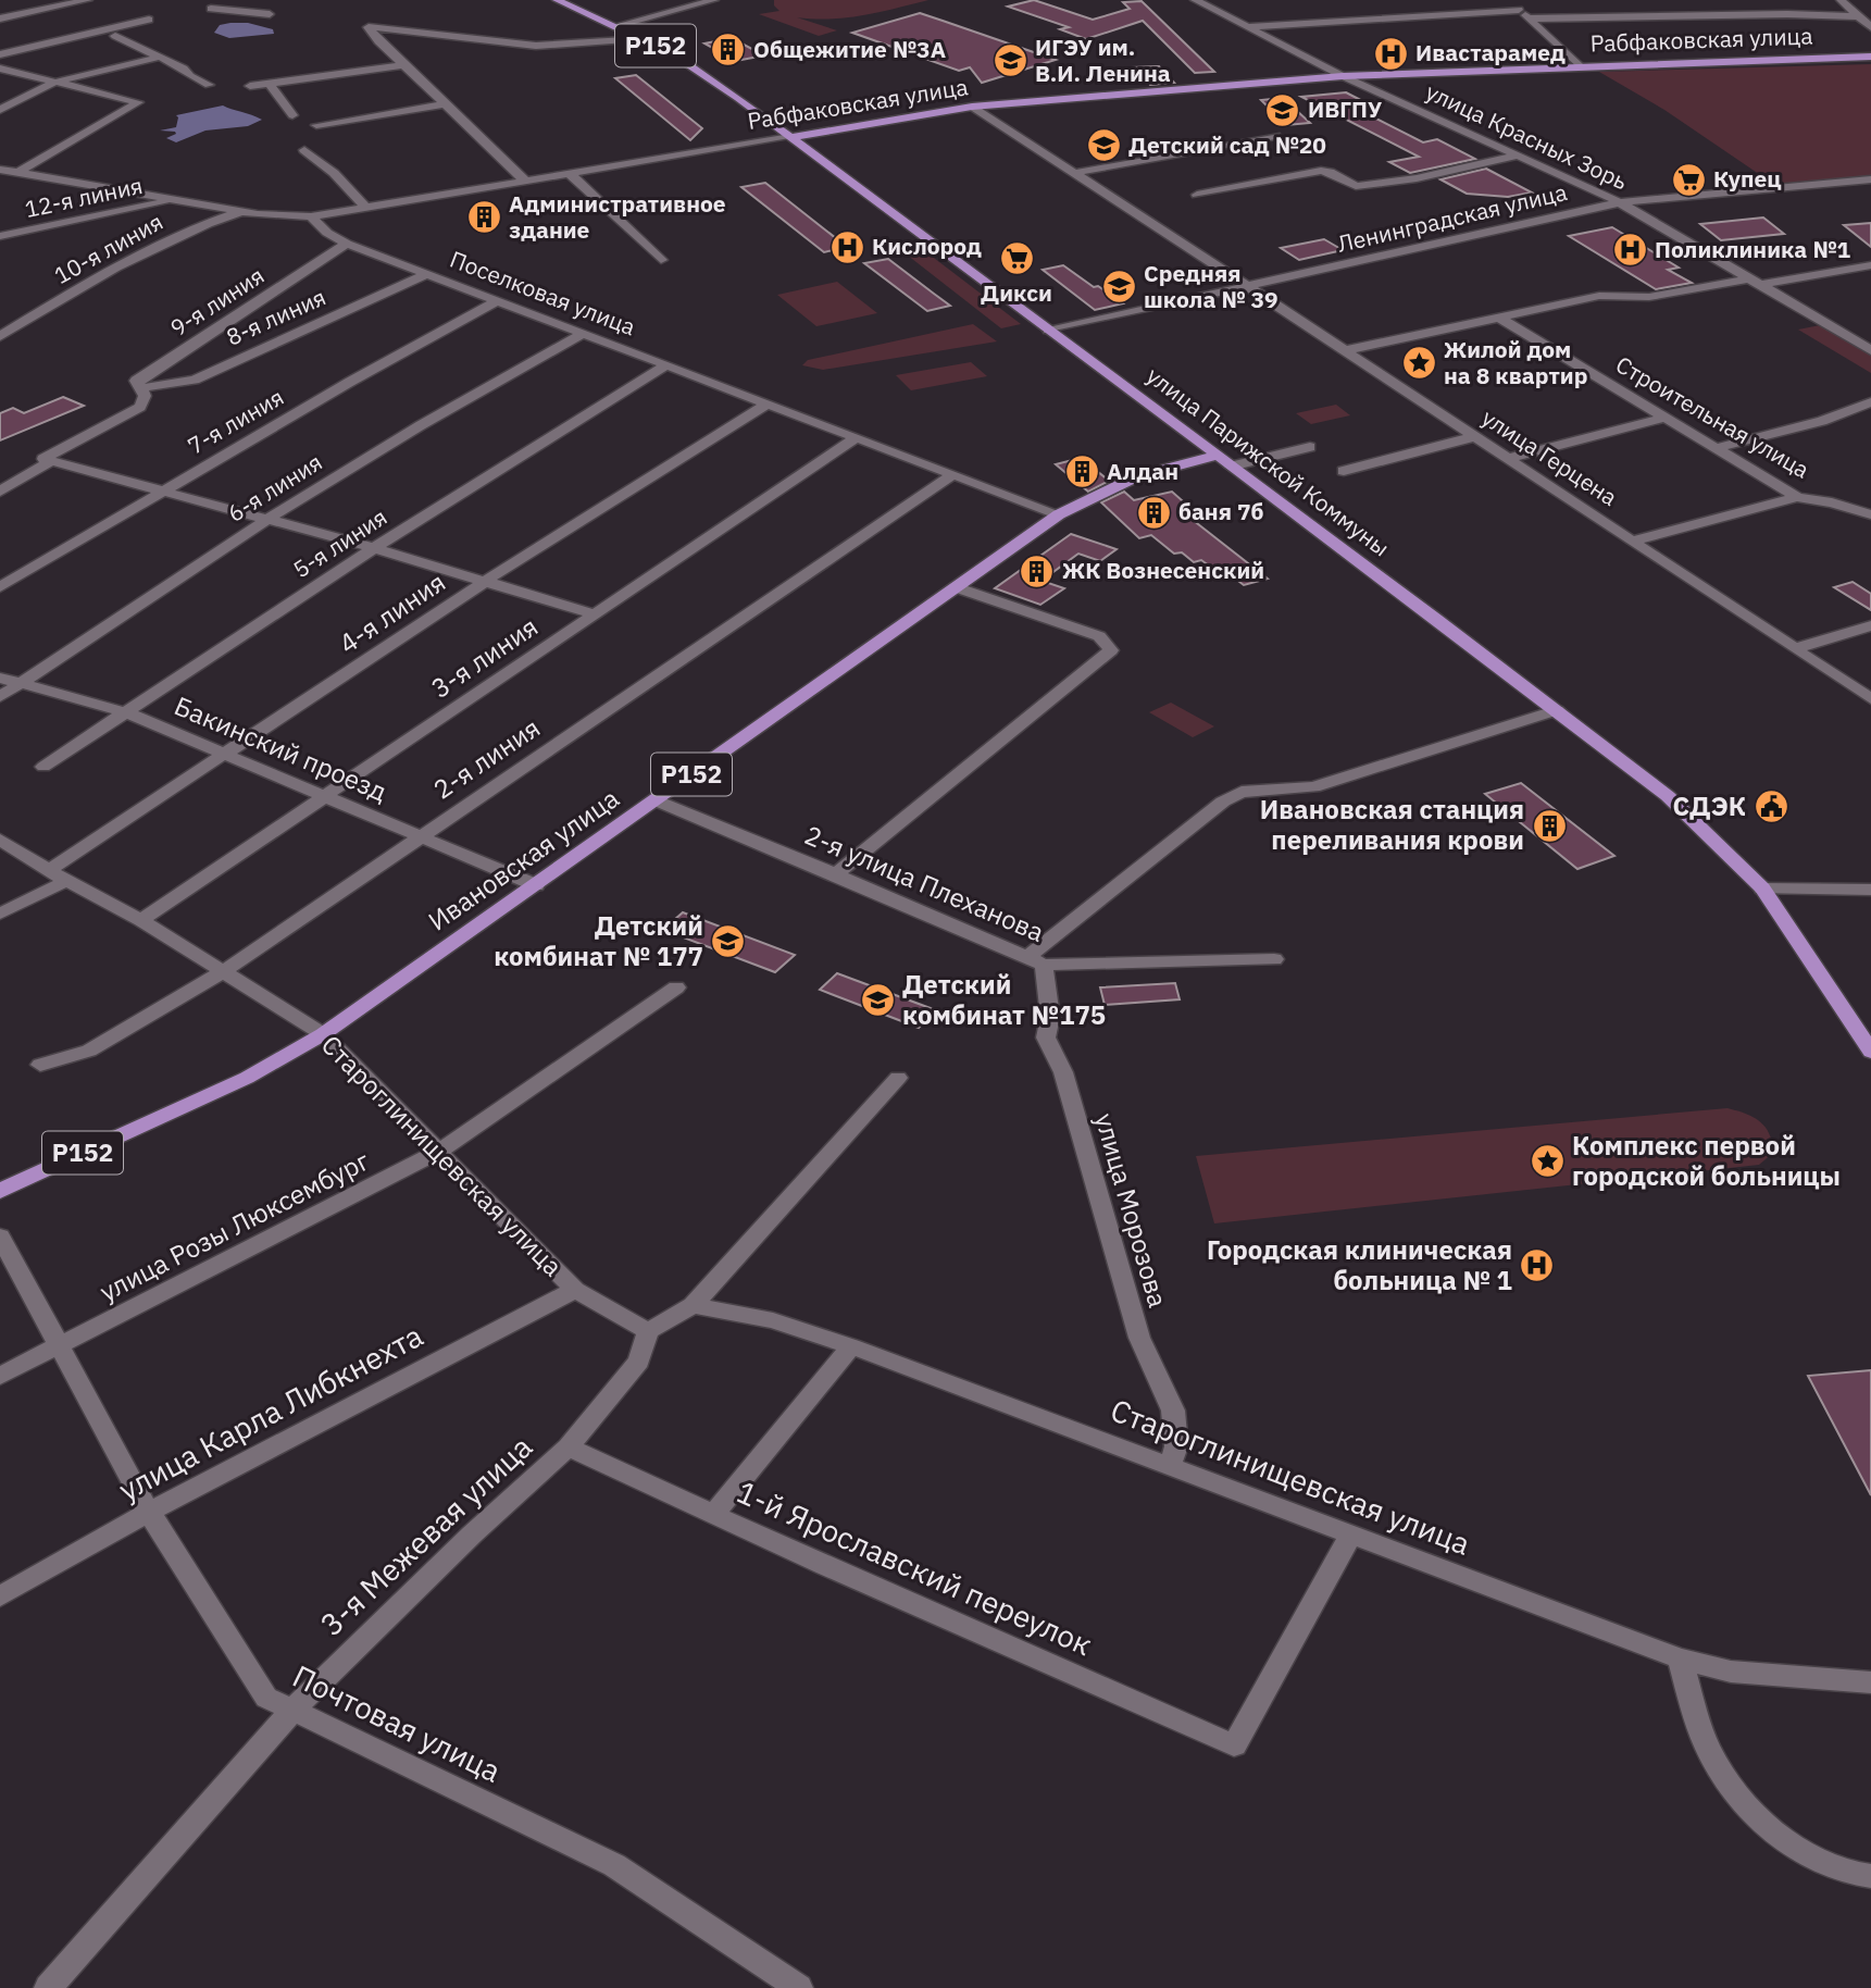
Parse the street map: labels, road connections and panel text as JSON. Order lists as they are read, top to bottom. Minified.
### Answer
{"streets":{"main road":["Рабфаковская улица","Р152","улица Парижской Коммуны","Ивановская улица"],"street":["улица Красных Зорь","12-я линия","Ленинградская улица","10-я линия","Поселковая улица","9-я линия","8-я линия","Строительная улица","7-я линия","улица Герцена","6-я линия","5-я линия","4-я линия","3-я линия","Бакинский проезд","2-я линия","2-я улица Плеханова","Староглинищевская улица","улица Морозова","улица Розы Люксембург","улица Карла Либкнехта","3-я Межевая улица","1-й Ярославский переулок","Почтовая улица"]},"crossings":[["Рабфаковская улица","улица Красных Зорь"],["Рабфаковская улица","Поселковая улица"],["Рабфаковская улица","улица Герцена"],["Рабфаковская улица","улица Парижской Коммуны"],["улица Красных Зорь","Ленинградская улица"],["Ленинградская улица","улица Герцена"],["Ленинградская улица","улица Парижской Коммуны"],["Поселковая улица","9-я линия"],["Поселковая улица","8-я линия"],["Поселковая улица","7-я линия"],["Поселковая улица","6-я линия"],["Поселковая улица","5-я линия"],["Поселковая улица","4-я линия"],["Поселковая улица","3-я линия"],["Поселковая улица","2-я линия"],["Поселковая улица","Ивановская улица"],["9-я линия","8-я линия"],["улица Парижской Коммуны","Ивановская улица"],["6-я линия","Бакинский проезд"],["5-я линия","Бакинский проезд"],["4-я линия","Бакинский проезд"],["4-я линия","Староглинищевская улица"],["3-я линия","Бакинский проезд"],["3-я линия","Староглинищевская улица"],["Бакинский проезд","2-я линия"],["Бакинский проезд","Ивановская улица"],["2-я линия","Староглинищевская улица"],["Ивановская улица","2-я улица Плеханова"],["Ивановская улица","Староглинищевская улица"],["2-я улица Плеханова","улица Морозова"],["Староглинищевская улица","улица Морозова"],["Староглинищевская улица","улица Розы Люксембург"],["Староглинищевская улица","улица Карла Либкнехта"],["Староглинищевская улица","3-я Межевая улица"],["Староглинищевская улица","1-й Ярославский переулок"],["улица Розы Люксембург","Почтовая улица"],["улица Карла Либкнехта","Почтовая улица"],["3-я Межевая улица","1-й Ярославский переулок"],["3-я Межевая улица","Почтовая улица"]],"places":{"building":["Общежитие №3А","Административное здание","Алдан","баня 7б","ЖК Вознесенский","Ивановская станция переливания крови"],"hospital":["Ивастарамед","Кислород","Поликлиника №1","Городская клиническая больница № 1"],"school or university":["ИГЭУ им. В.И. Ленина","ИВГПУ","Детский сад №20","Средняя школа № 39","Детский комбинат № 177","Детский комбинат №175"],"supermarket":["Купец","Дикси"],"place":["Жилой дом на 8 квартир","Комплекс первой городской больницы"],"public building":["СДЭК"]}}
